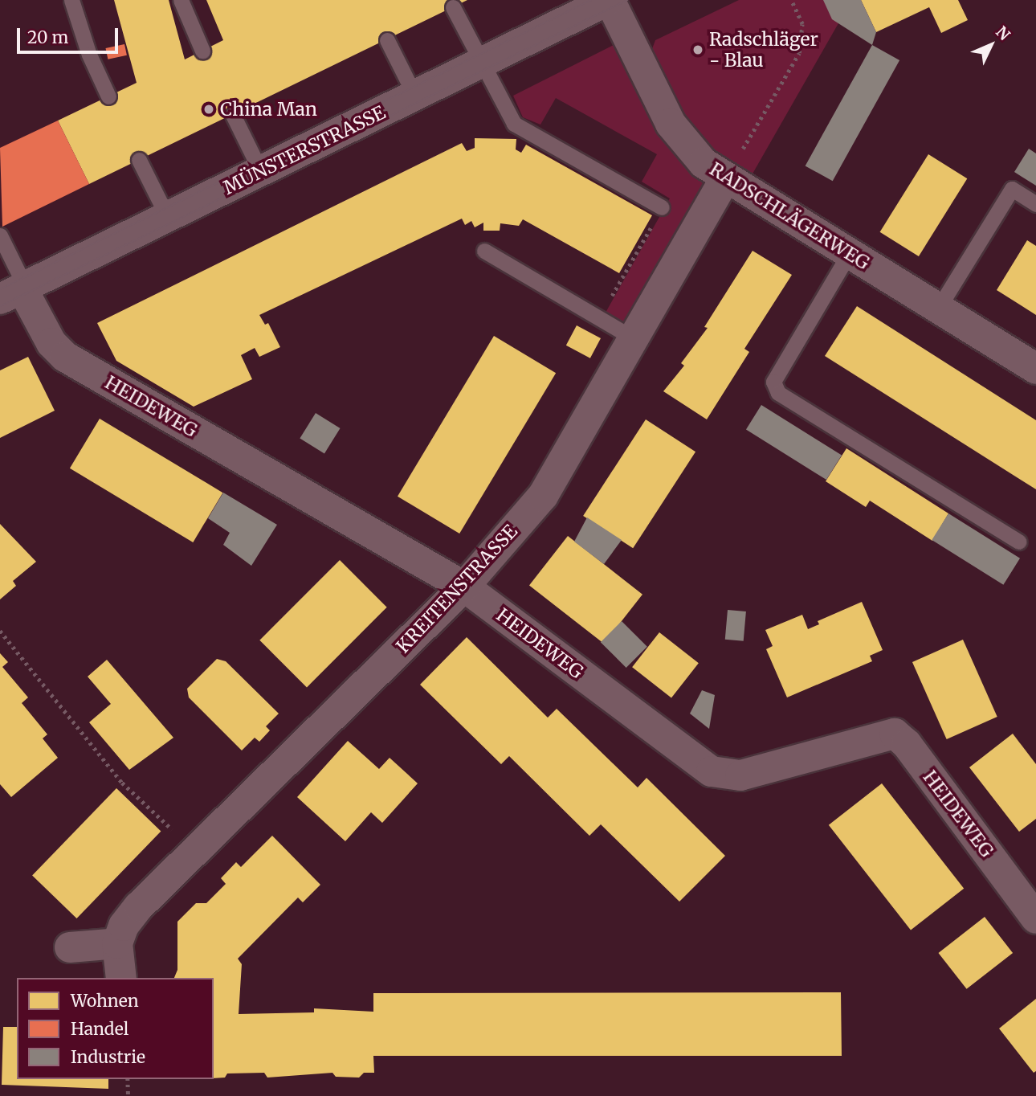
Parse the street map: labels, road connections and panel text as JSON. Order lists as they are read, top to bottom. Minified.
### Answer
{"streets":{"street":["MÜNSTERSTRASSE","RADSCHLÄGERWEG","HEIDEWEG","KREITENSTRASSE"]},"crossings":[["MÜNSTERSTRASSE","RADSCHLÄGERWEG"],["MÜNSTERSTRASSE","HEIDEWEG"],["RADSCHLÄGERWEG","KREITENSTRASSE"],["HEIDEWEG","KREITENSTRASSE"]],"places":["Radschläger - Blau","China Man"],"legend":["Wohnen","Handel","Industrie"],"scale_bar":"20 m","north":"top right"}
